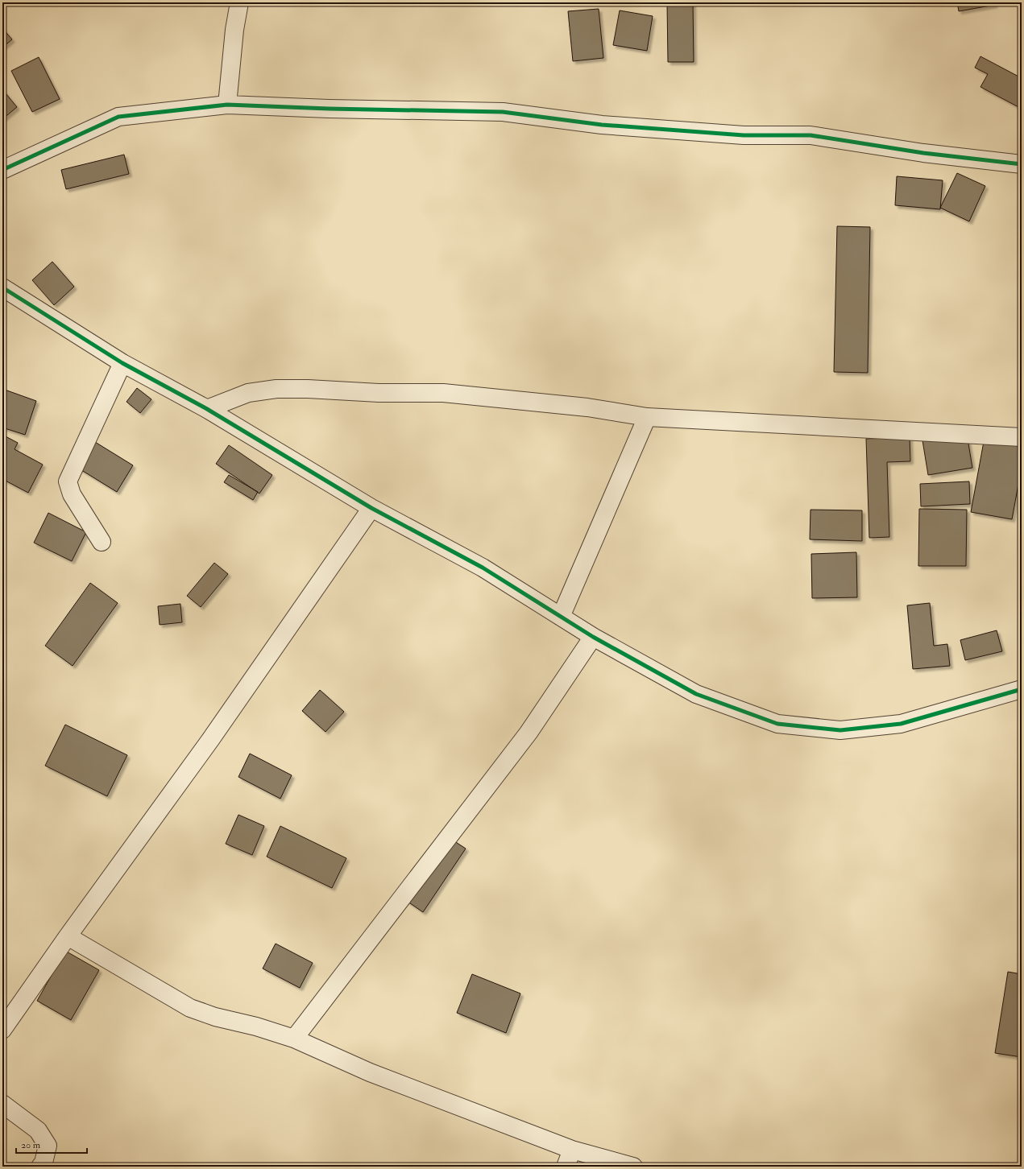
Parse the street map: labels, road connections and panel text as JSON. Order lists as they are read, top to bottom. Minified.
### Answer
{"scale_bar":"20 m"}
